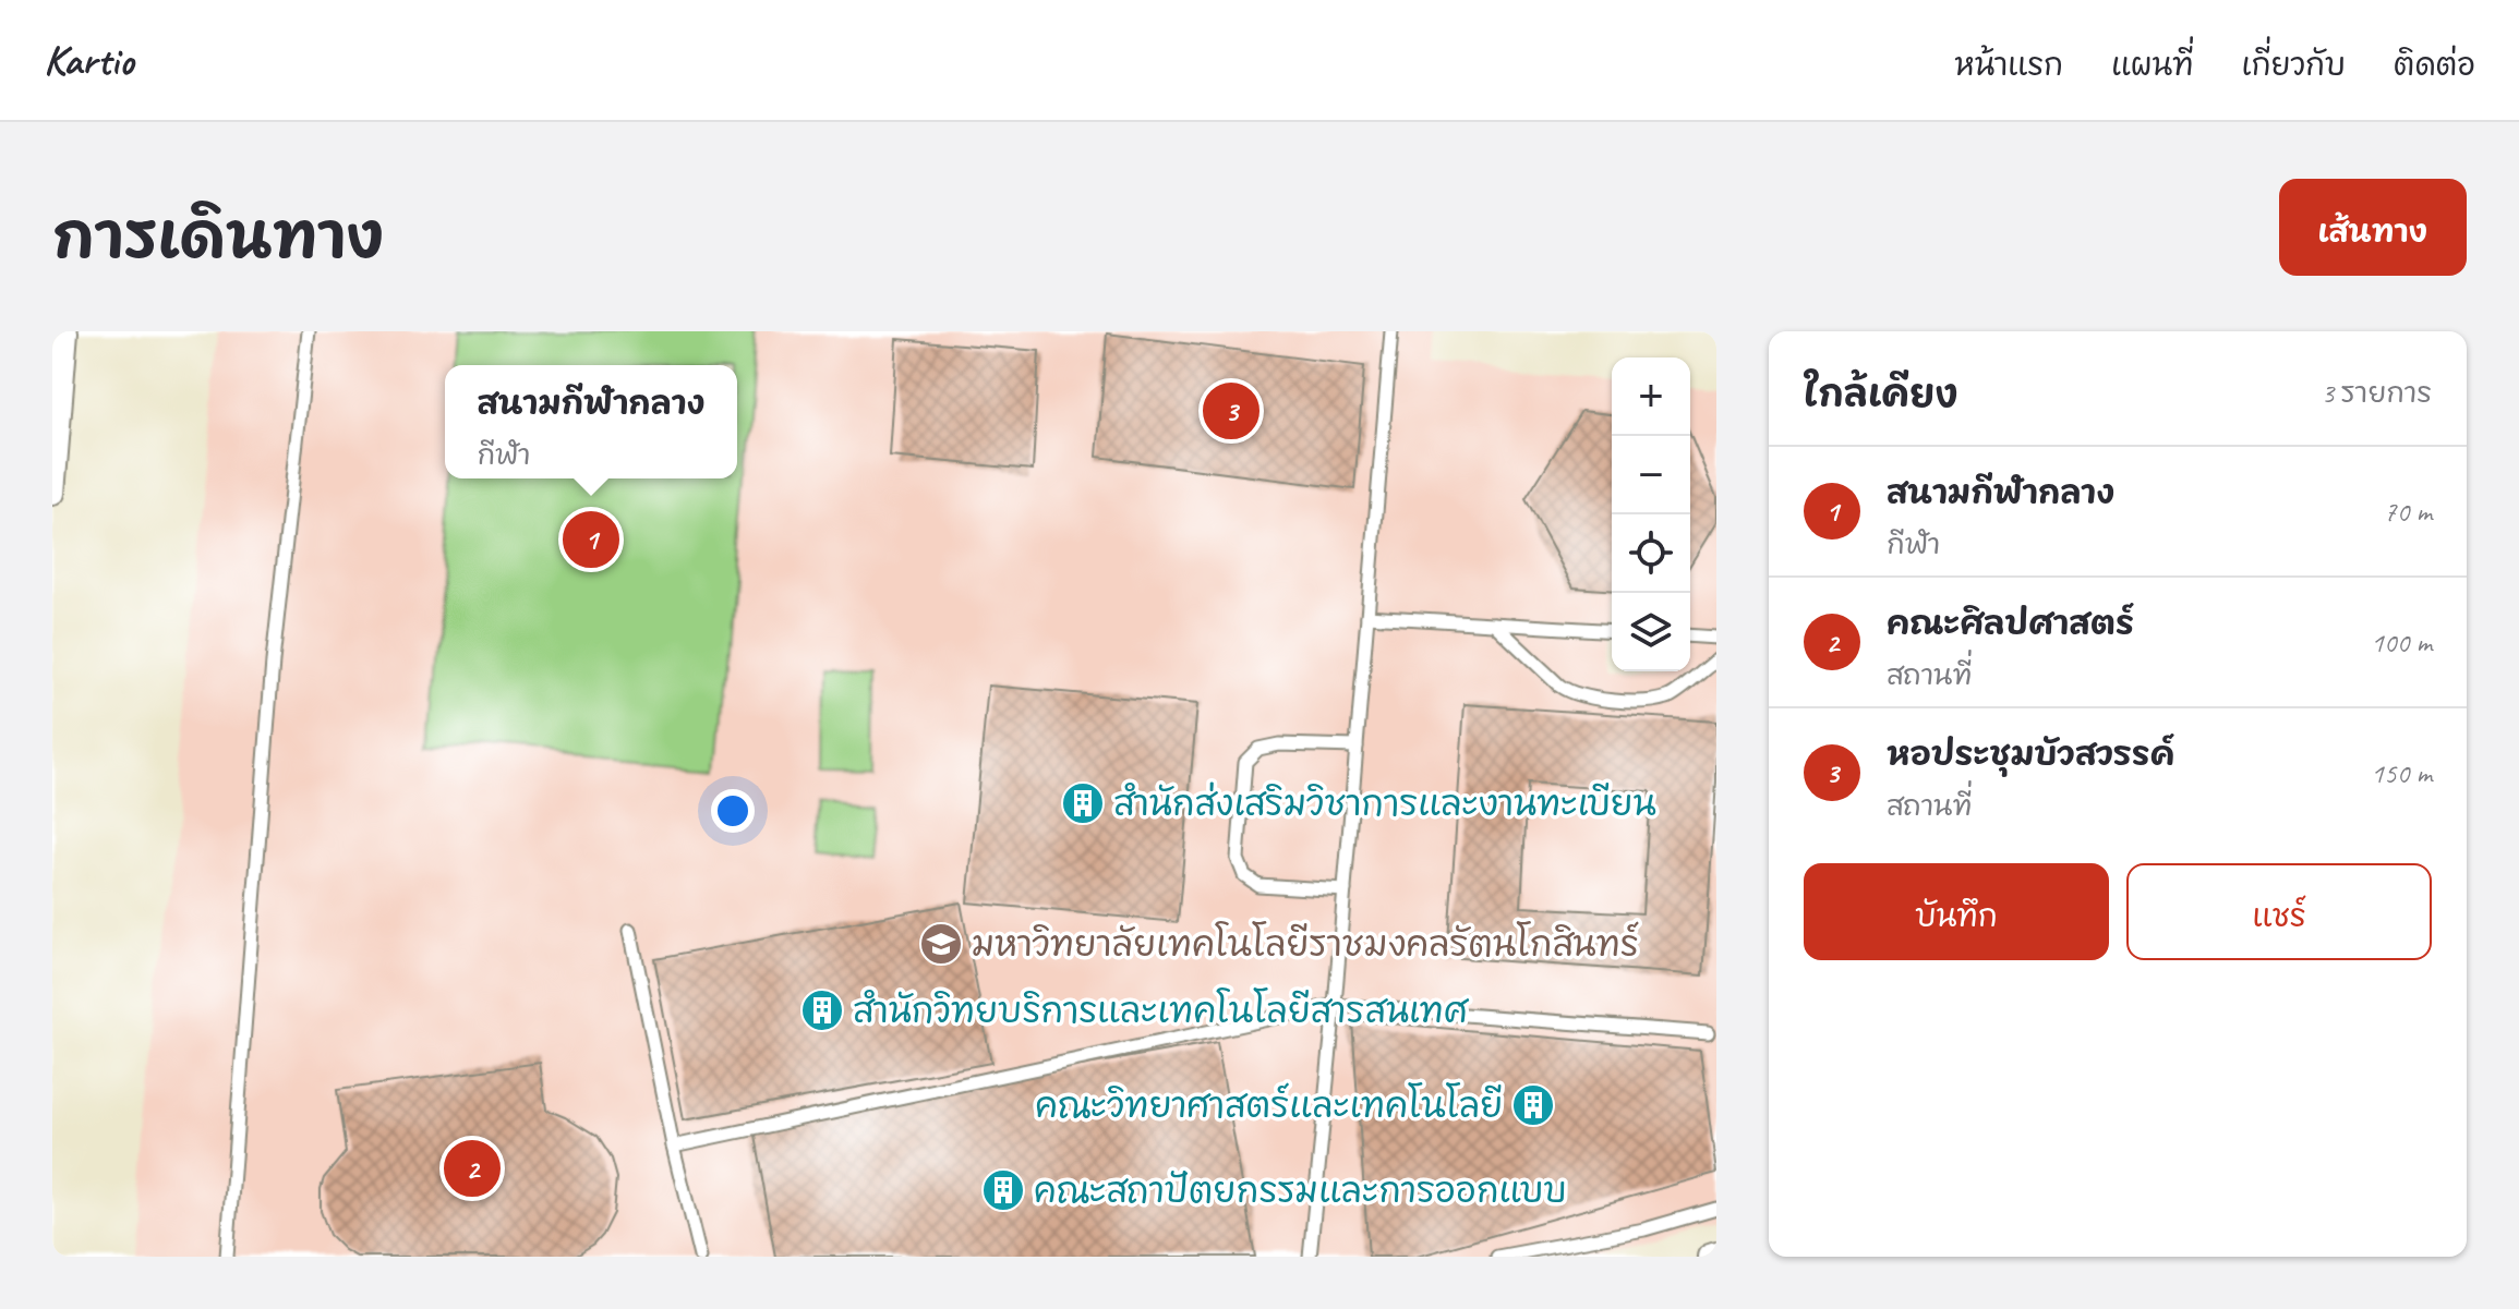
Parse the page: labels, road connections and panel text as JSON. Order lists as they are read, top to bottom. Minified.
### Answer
{"places":{"building":["สำนักส่งเสริมวิชาการและงานทะเบียน","สำนักวิทยบริการและเทคโนโลยีสารสนเทศ","คณะวิทยาศาสตร์และเทคโนโลยี","คณะสถาปัตยกรรมและการออกแบบ"],"school or university":["มหาวิทยาลัยเทคโนโลยีราชมงคลรัตนโกสินทร์"]},"page":{"header":"Kartio","nav":["หน้าแรก","แผนที่","เกี่ยวกับ","ติดต่อ"],"title":"การเดินทาง","buttons":["เส้นทาง",["บันทึก","แชร์"]],"heading":["ใกล้เคียง","3 รายการ"],"map_buttons":["+","−"],"popup":["สนามกีฬากลาง","กีฬา"],"pins":["3","1","2"],"list":[{"mark":"1","name":"สนามกีฬากลาง","note":"กีฬา","value":"70 m"},{"mark":"2","name":"คณะศิลปศาสตร์","note":"สถานที่","value":"100 m"},{"mark":"3","name":"หอประชุมบัวสวรรค์","note":"สถานที่","value":"150 m"}]}}
